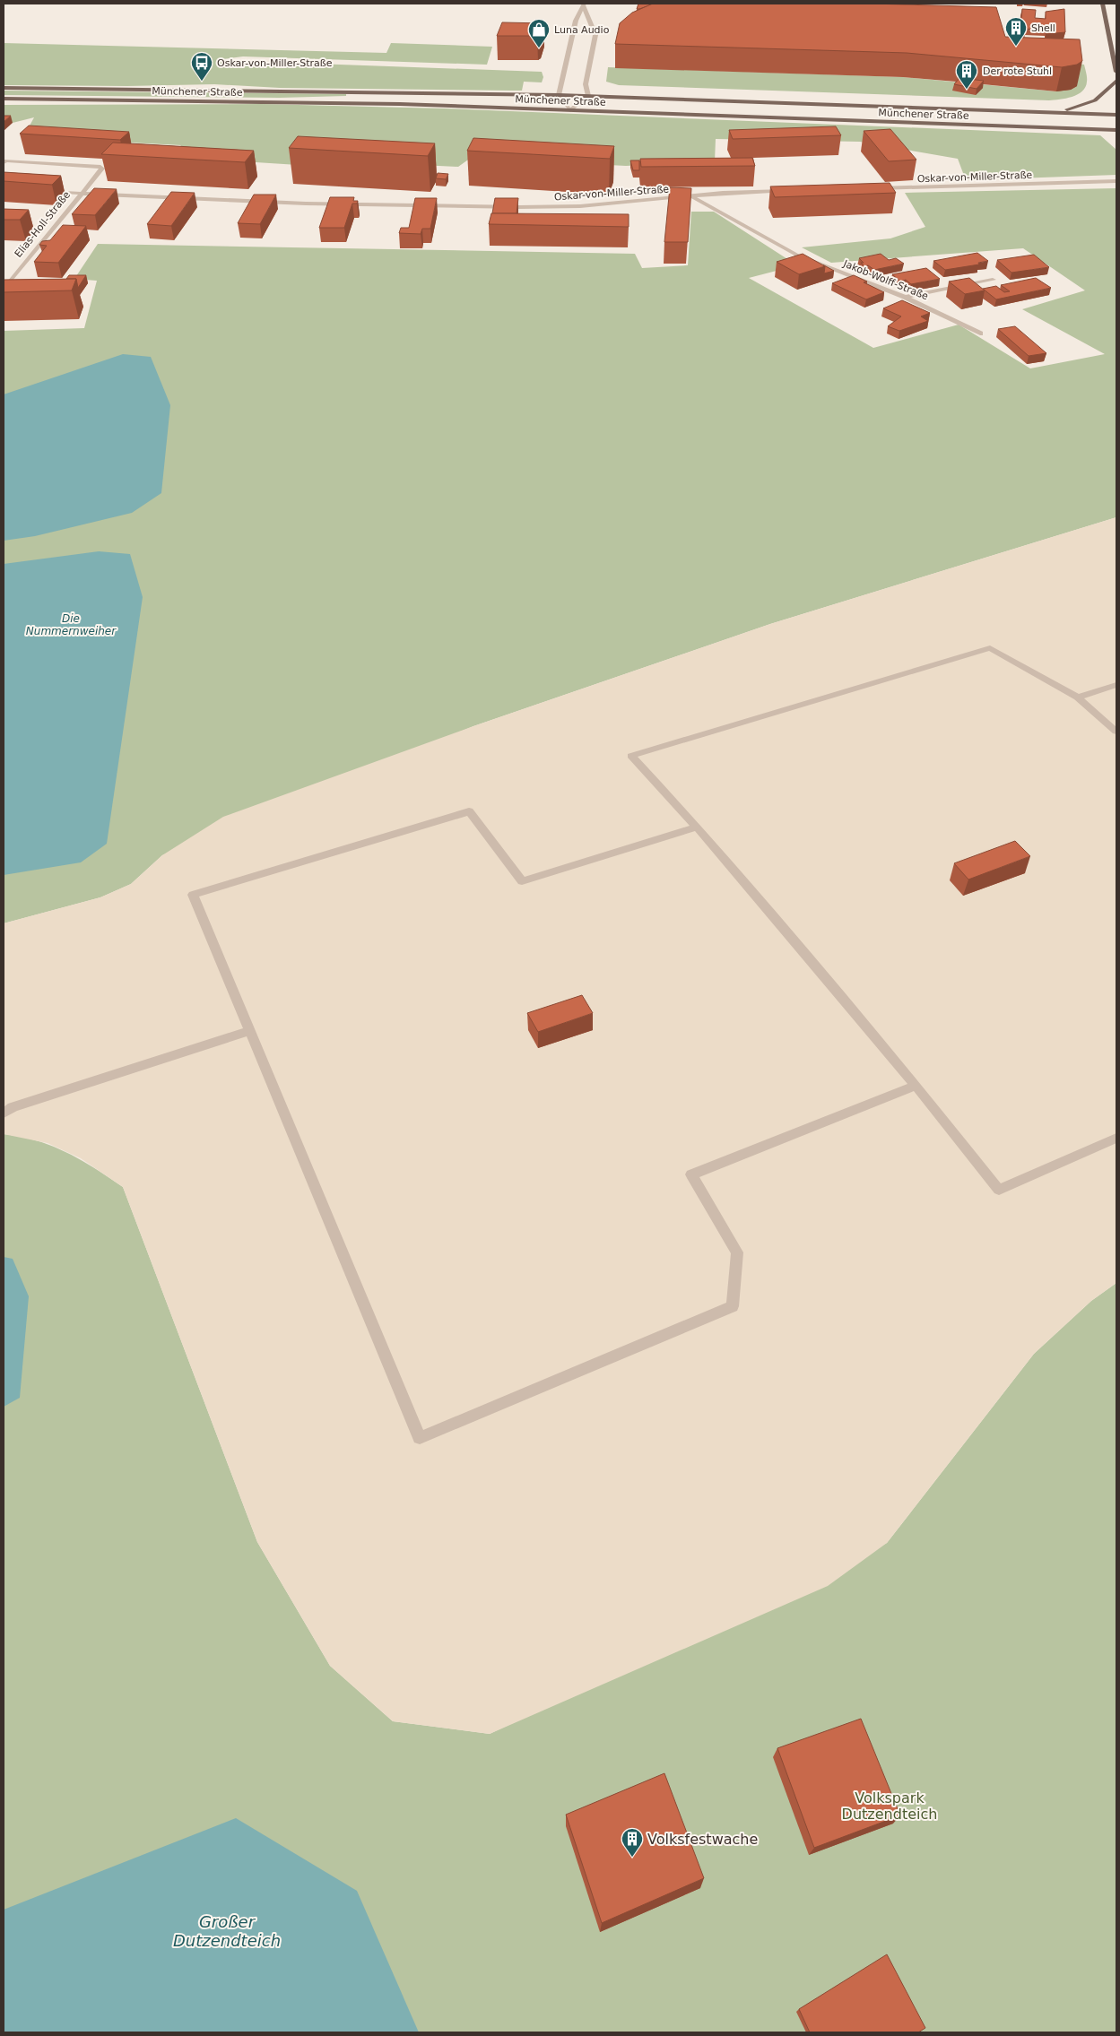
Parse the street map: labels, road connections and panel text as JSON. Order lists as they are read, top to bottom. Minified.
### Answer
{"streets":{"main road":["Münchener Straße"],"street":["Oskar-von-Miller-Straße","Elias-Holl-Straße","Jakob-Wolff-Straße"]},"crossings":[["Oskar-von-Miller-Straße","Elias-Holl-Straße"],["Oskar-von-Miller-Straße","Jakob-Wolff-Straße"]],"water":["Die Nummernweiher","Großer Dutzendteich"],"parks":["Volkspark Dutzendteich"],"places":{"building":["Shell","Der rote Stuhl","Volksfestwache"],"shop":["Luna Audio"],"bus stop":["Oskar-von-Miller-Straße"]}}
